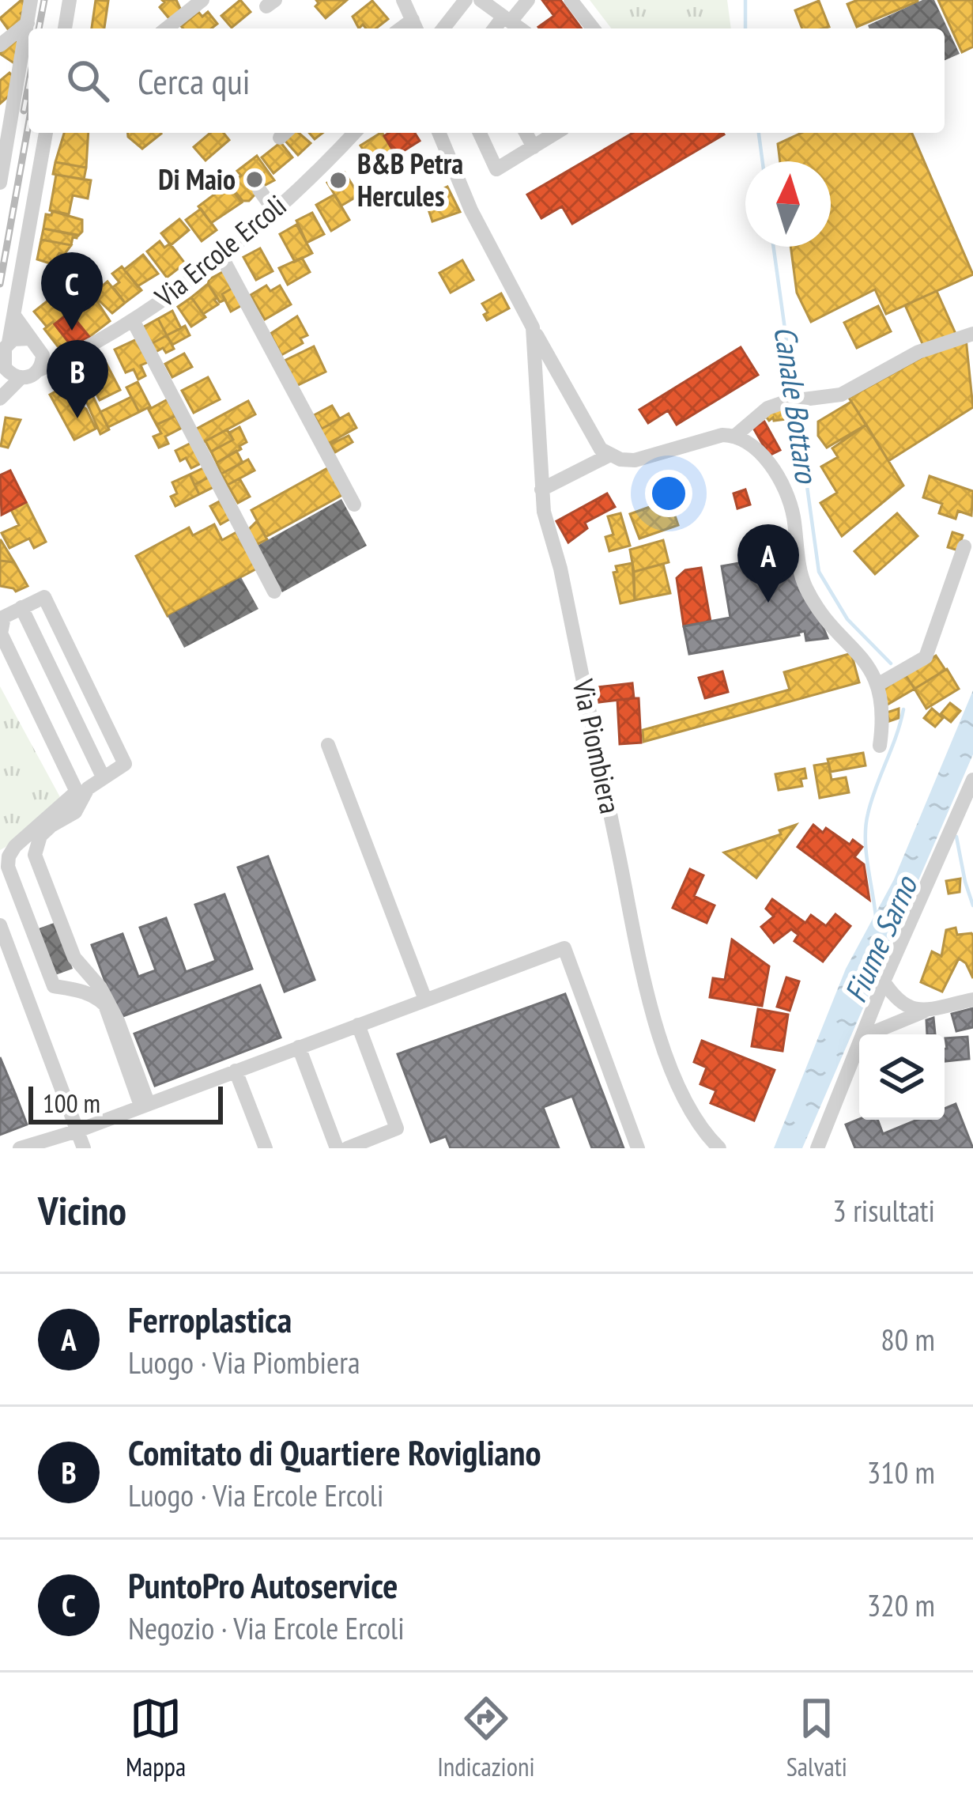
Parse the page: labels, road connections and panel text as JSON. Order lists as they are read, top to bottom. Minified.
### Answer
{"streets":{"street":["Via Ercole Ercoli","Via Piombiera"]},"water":["Canale Bottaro","Fiume Sarno"],"places":["Di Maio","B&B Petra Hercules"],"scale_bar":"100 m","north":"top","page":{"search":"Cerca qui","pins":["C","B","A"],"scale":"100 m","heading":["Vicino","3 risultati"],"list":[{"mark":"A","name":"Ferroplastica","note":"Luogo · Via Piombiera","value":"80 m"},{"mark":"B","name":"Comitato di Quartiere Rovigliano","note":"Luogo · Via Ercole Ercoli","value":"310 m"},{"mark":"C","name":"PuntoPro Autoservice","note":"Negozio · Via Ercole Ercoli","value":"320 m"}],"nav":["Mappa","Indicazioni","Salvati"]}}
